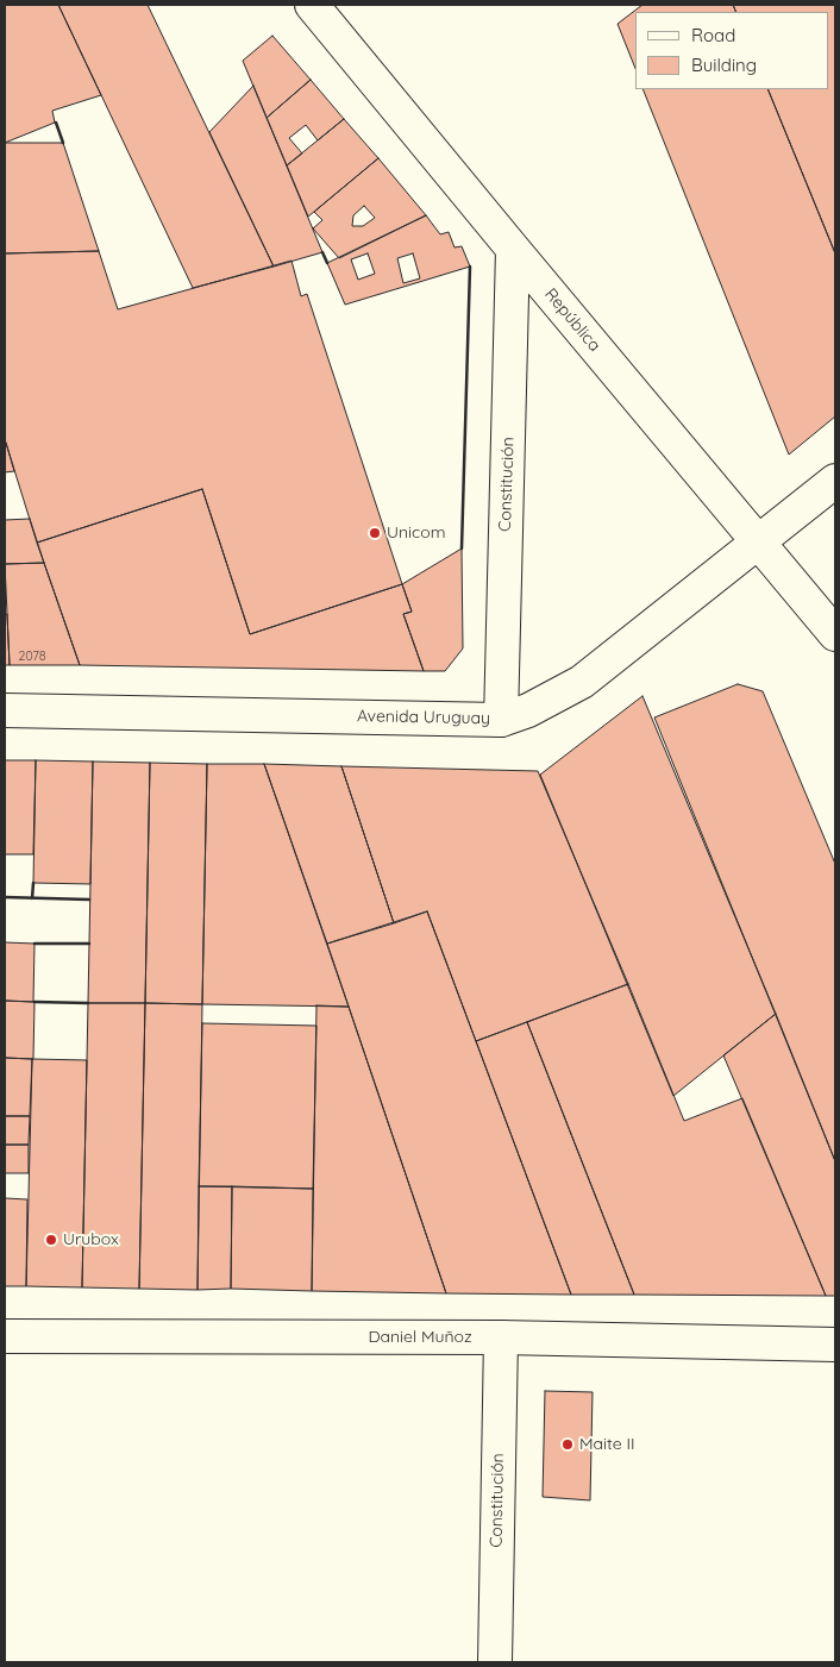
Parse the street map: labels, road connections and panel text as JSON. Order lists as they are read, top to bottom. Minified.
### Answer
{"streets":{"street":["República","Constitución","Avenida Uruguay","Daniel Muñoz"]},"crossings":[["República","Constitución"],["República","Avenida Uruguay"],["Constitución","Avenida Uruguay"],["Constitución","Daniel Muñoz"]],"places":["Unicom","Urubox","Maite II"],"house_numbers":["2078"],"legend":["Road","Building"]}
